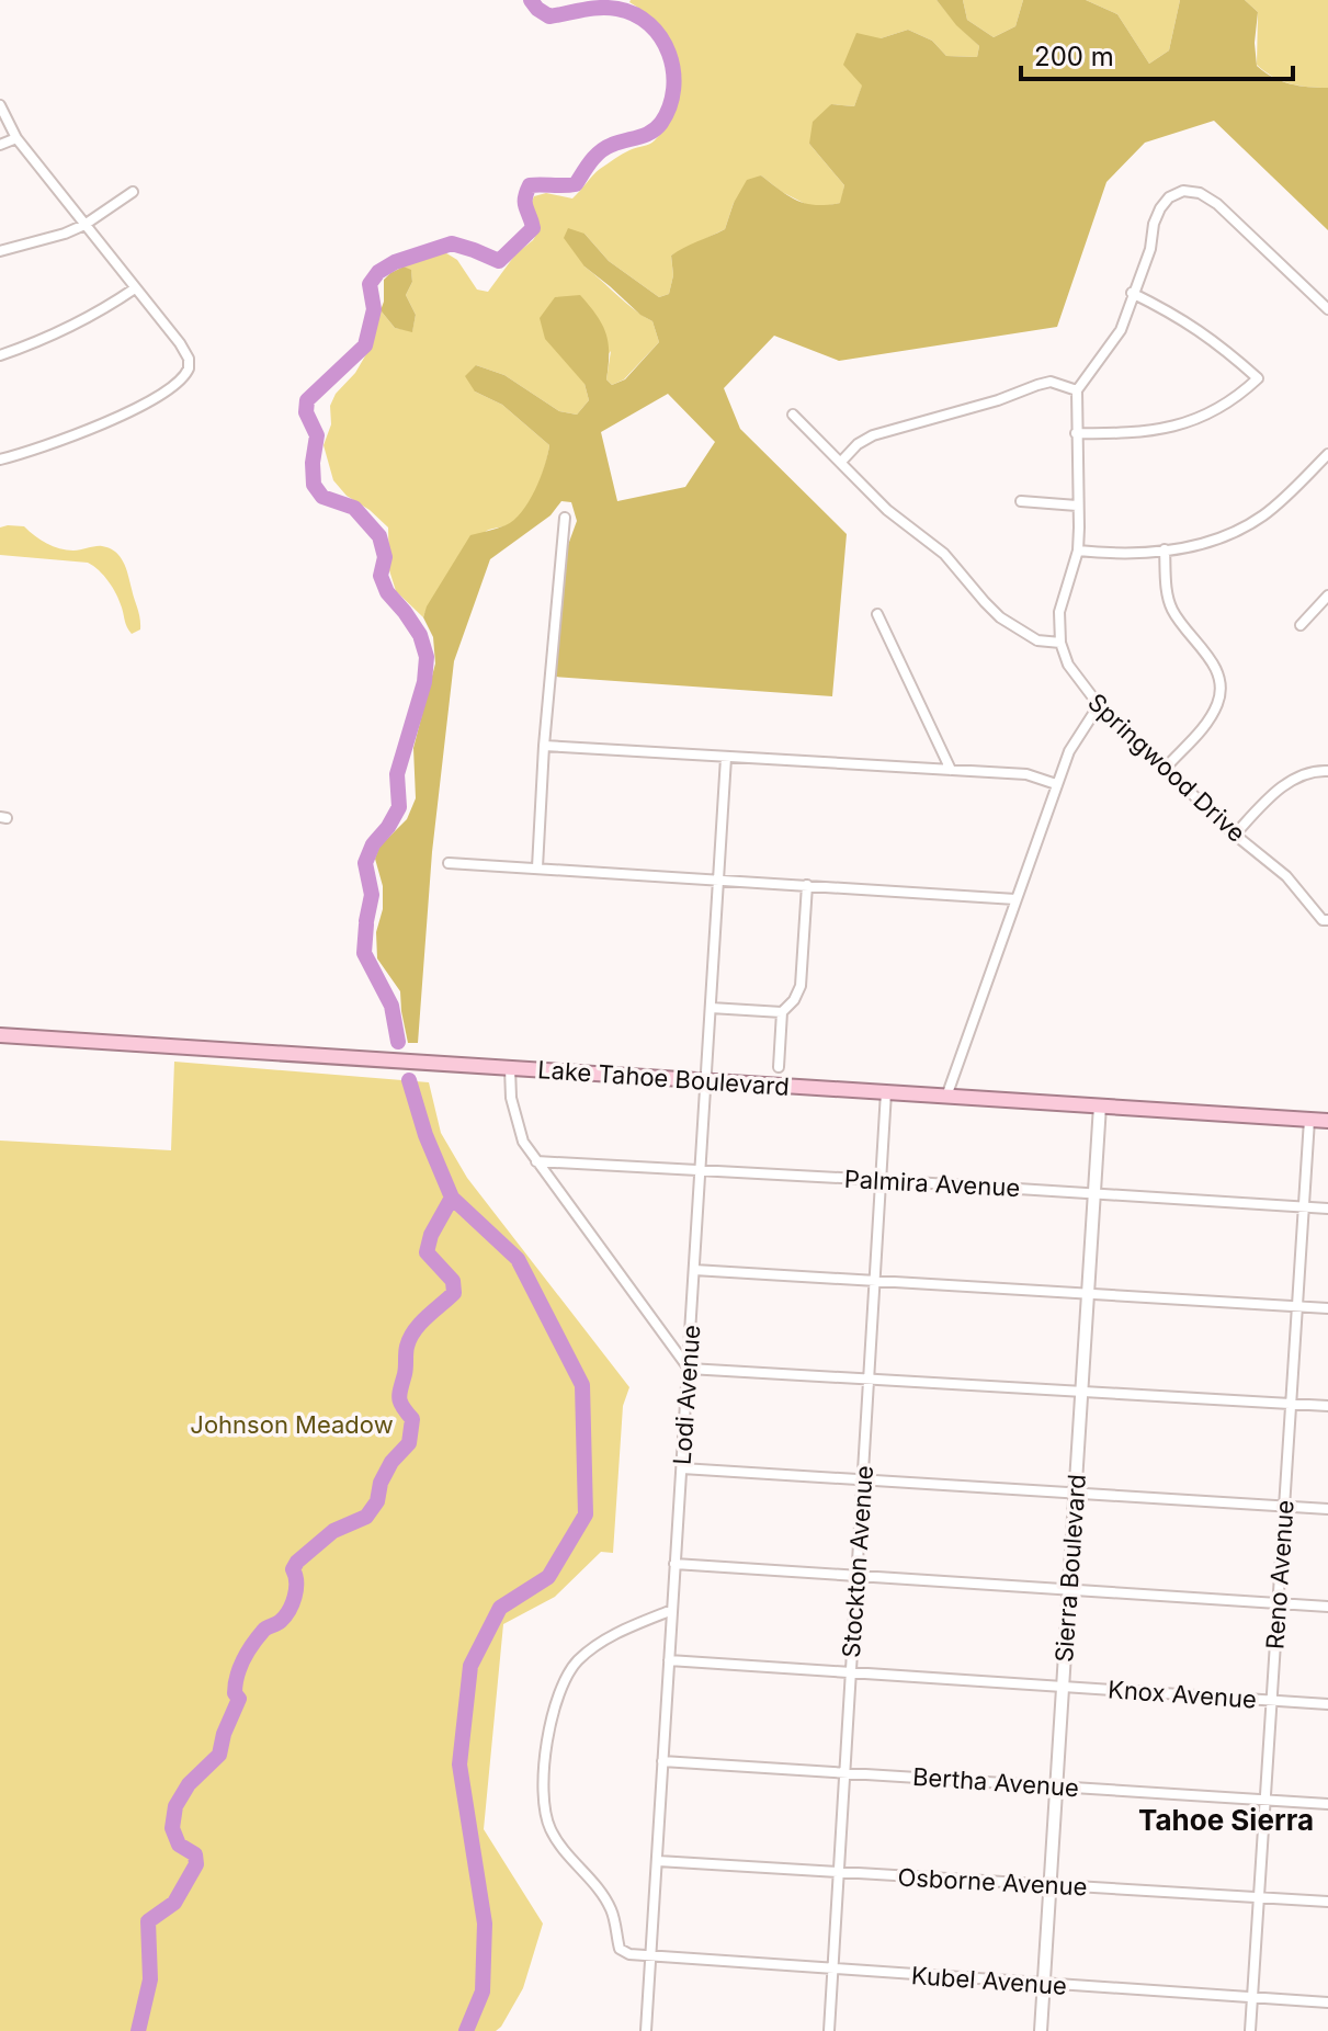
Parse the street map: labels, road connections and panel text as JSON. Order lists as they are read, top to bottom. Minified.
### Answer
{"streets":{"highway":["Lake Tahoe Boulevard"],"street":["Springwood Drive","Palmira Avenue","Lodi Avenue","Stockton Avenue","Sierra Boulevard","Reno Avenue","Knox Avenue","Bertha Avenue","Osborne Avenue","Kubel Avenue"]},"crossings":[["Lake Tahoe Boulevard","Lodi Avenue"],["Lake Tahoe Boulevard","Stockton Avenue"],["Lake Tahoe Boulevard","Sierra Boulevard"],["Lake Tahoe Boulevard","Reno Avenue"],["Palmira Avenue","Lodi Avenue"],["Palmira Avenue","Stockton Avenue"],["Palmira Avenue","Sierra Boulevard"],["Palmira Avenue","Reno Avenue"],["Lodi Avenue","Knox Avenue"],["Lodi Avenue","Bertha Avenue"],["Lodi Avenue","Osborne Avenue"],["Lodi Avenue","Kubel Avenue"],["Stockton Avenue","Knox Avenue"],["Stockton Avenue","Bertha Avenue"],["Stockton Avenue","Osborne Avenue"],["Stockton Avenue","Kubel Avenue"],["Sierra Boulevard","Knox Avenue"],["Sierra Boulevard","Bertha Avenue"],["Sierra Boulevard","Osborne Avenue"],["Sierra Boulevard","Kubel Avenue"],["Reno Avenue","Knox Avenue"],["Reno Avenue","Bertha Avenue"],["Reno Avenue","Osborne Avenue"],["Reno Avenue","Kubel Avenue"]],"districts":["Tahoe Sierra"],"parks":["Johnson Meadow"],"scale_bar":"200 m"}
